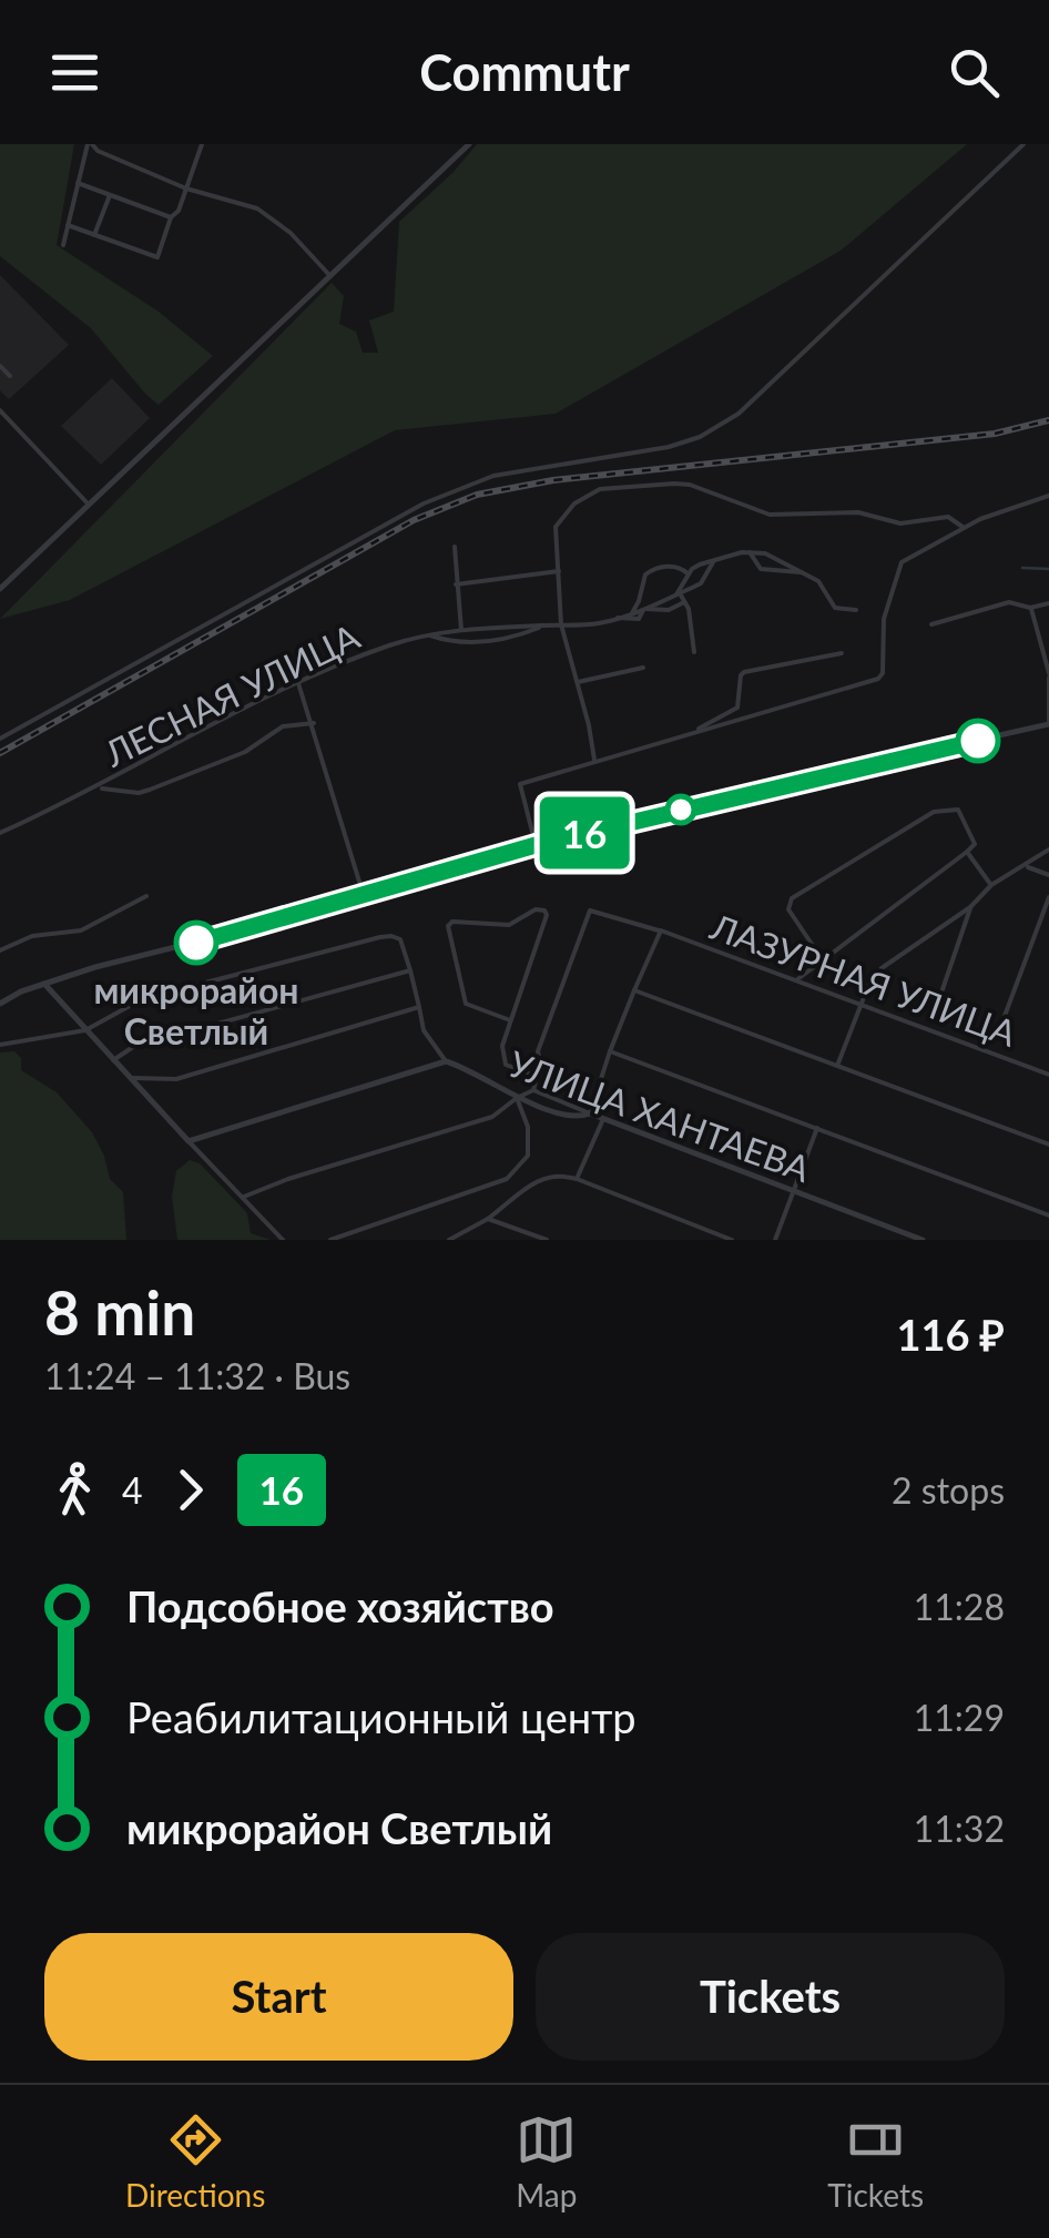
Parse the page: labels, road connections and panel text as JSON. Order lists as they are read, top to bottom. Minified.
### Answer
{"streets":{"street":["ЛЕСНАЯ УЛИЦА","ЛАЗУРНАЯ УЛИЦА","УЛИЦА ХАНТАЕВА"]},"crossings":[["ЛАЗУРНАЯ УЛИЦА","УЛИЦА ХАНТАЕВА"]],"places":["микрорайон Светлый"],"lines":["bus line 16"],"page":{"header":"Commutr","on_map":"16","heading":["8 min","11:24 – 11:32 · Bus","116 ₽"],"legs":["4","16","2 stops"],"list":[{"name":"Подсобное хозяйство","value":"11:28"},{"name":"Реабилитационный центр","value":"11:29"},{"name":"микрорайон Светлый","value":"11:32"}],"buttons":["Start","Tickets"],"tabs":["Directions","Map","Tickets"]}}
